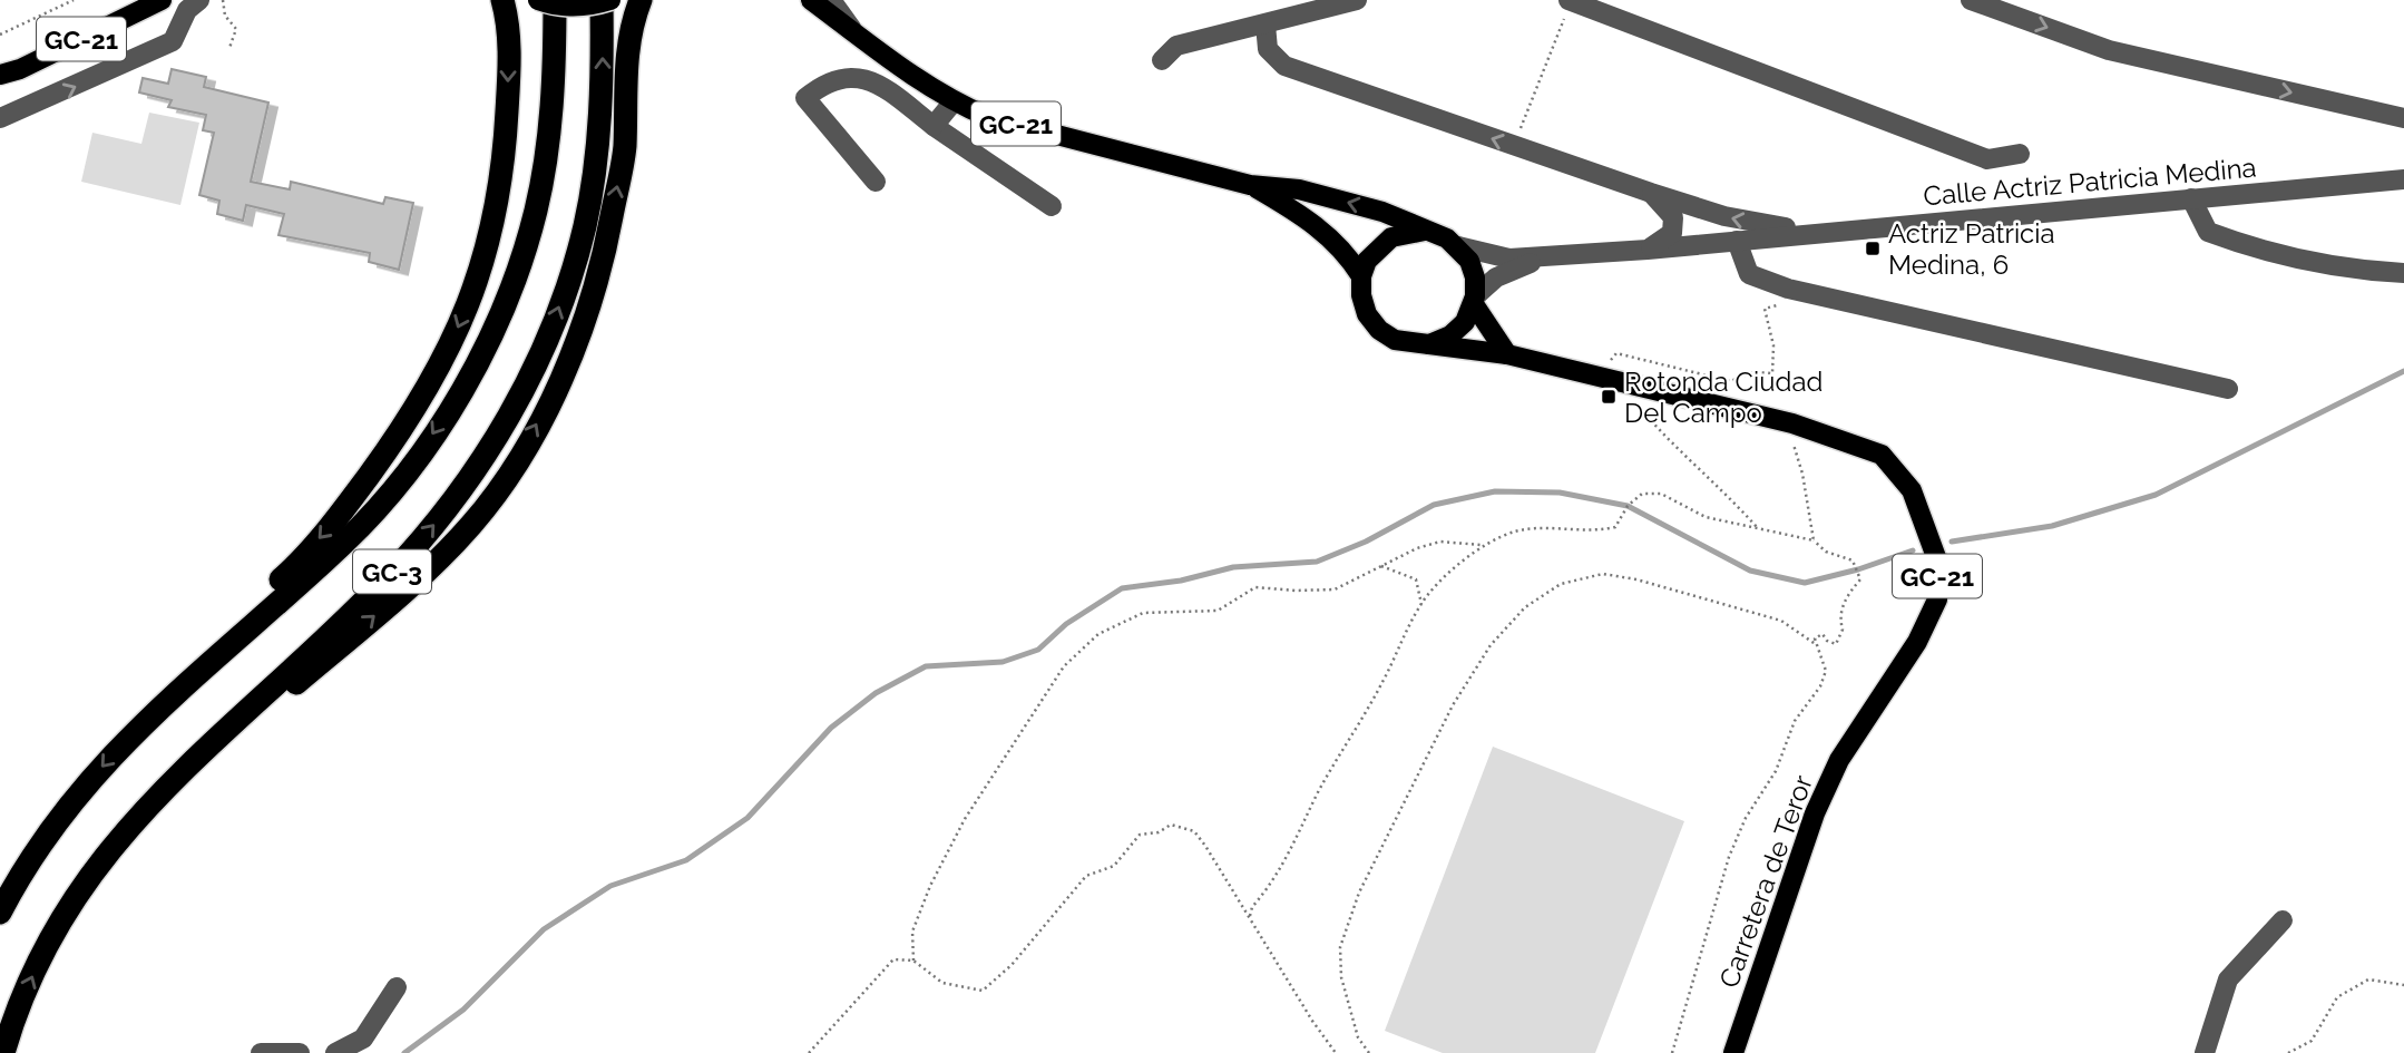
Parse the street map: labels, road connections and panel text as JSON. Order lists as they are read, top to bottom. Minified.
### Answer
{"streets":{"highway":["GC-3"],"main road":["GC-21","Carretera de Teror"],"street":["Calle Actriz Patricia Medina"]},"crossings":[["GC-21","Calle Actriz Patricia Medina"],["GC-21","Carretera de Teror"]],"places":{"transit":["Actriz Patricia Medina, 6","Rotonda Ciudad Del Campo"]}}
